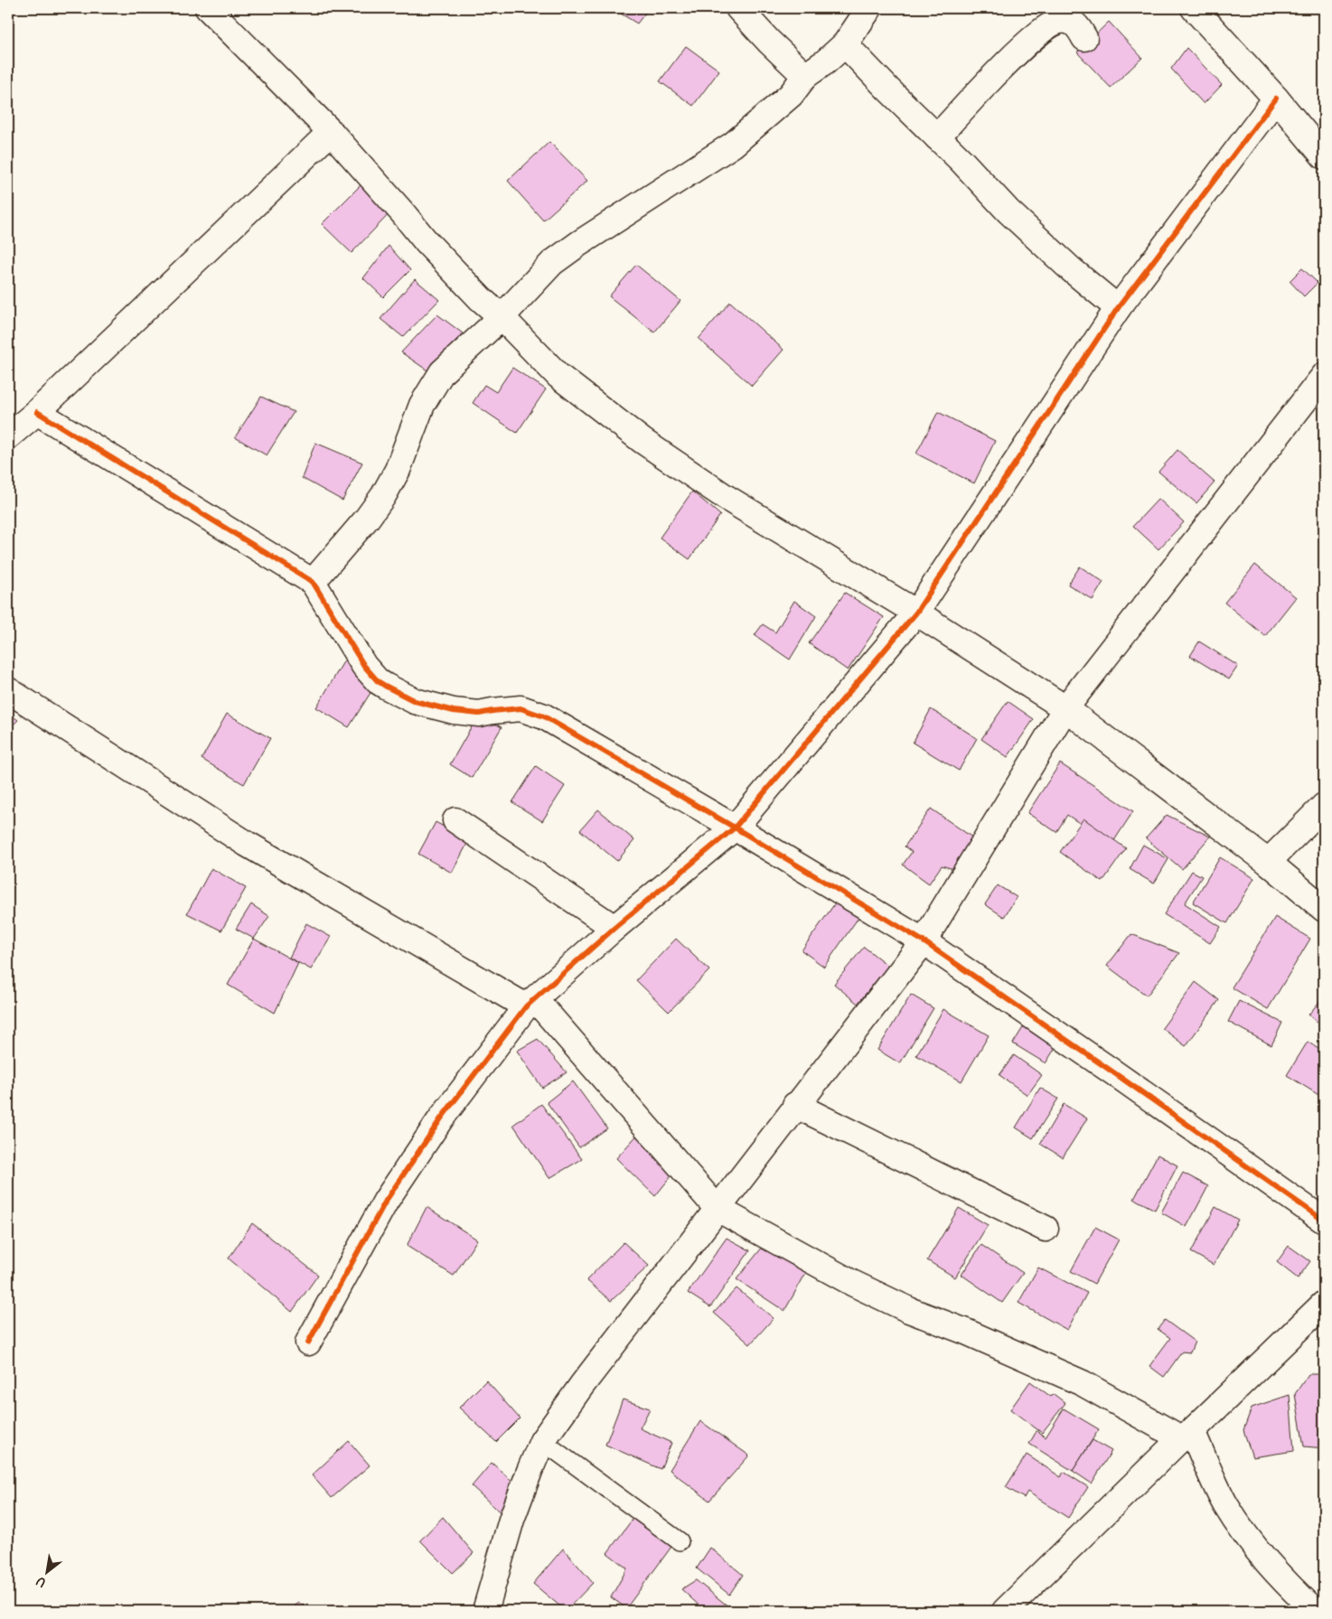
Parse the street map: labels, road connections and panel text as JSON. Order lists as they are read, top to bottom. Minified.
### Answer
{"north":"bottom left"}
